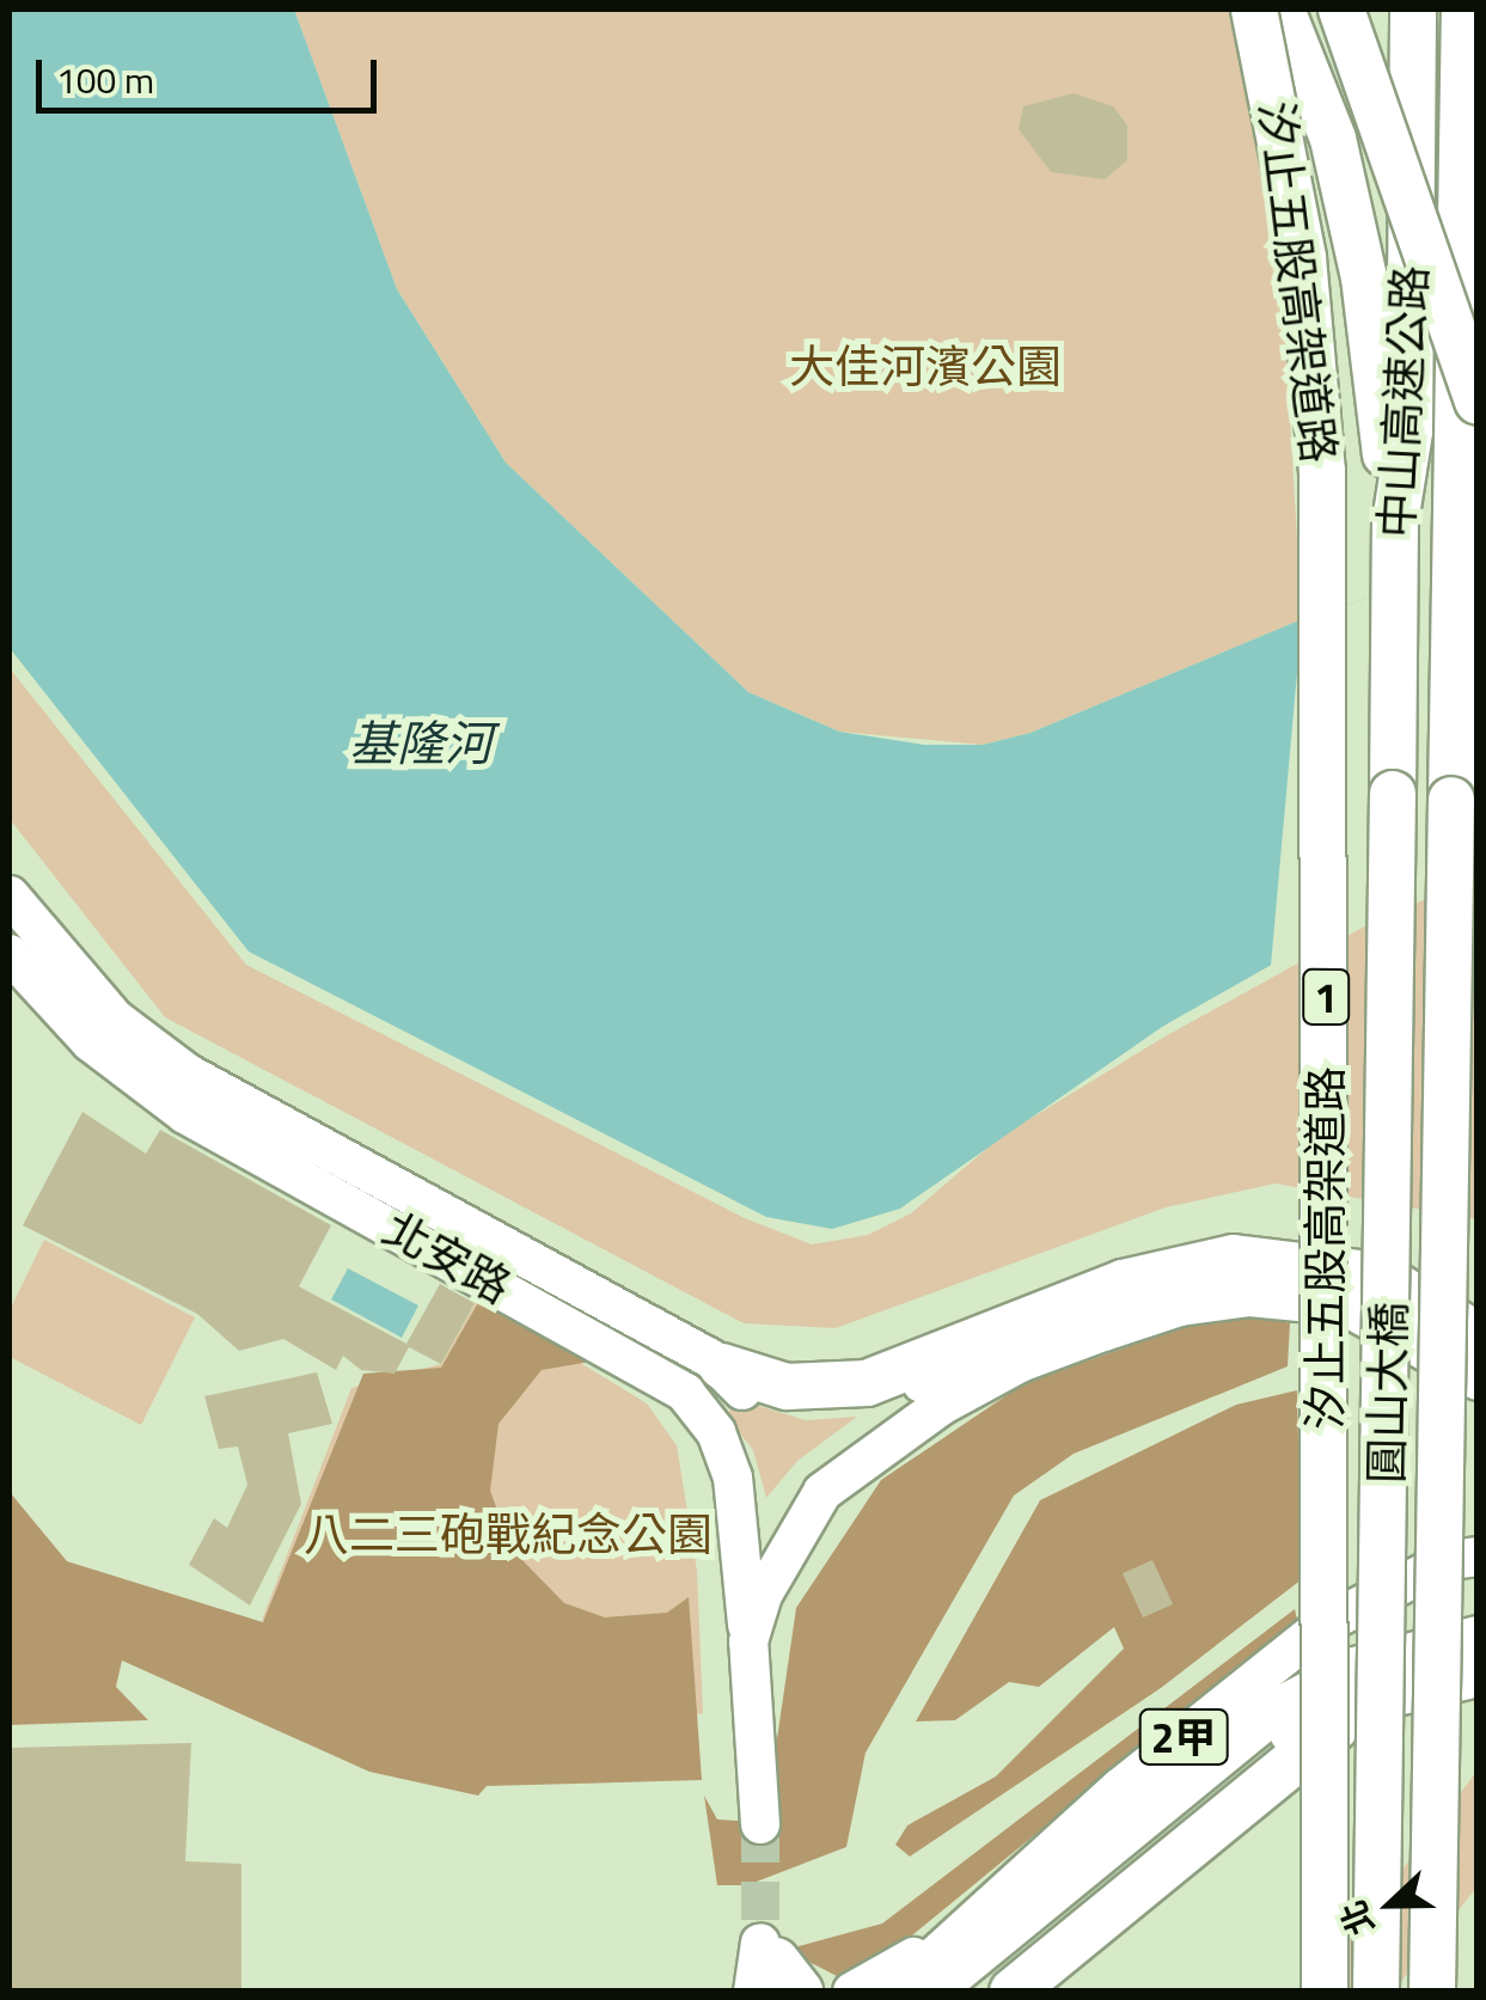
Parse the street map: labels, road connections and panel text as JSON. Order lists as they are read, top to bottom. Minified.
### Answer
{"streets":{"highway":["汐止五股高架道路","中山高速公路","1","圓山大橋"],"main road":["北安路","2甲"]},"crossings":[["中山高速公路","圓山大橋"]],"water":["基隆河"],"parks":["大佳河濱公園","八二三砲戰紀念公園"],"scale_bar":"100 m","north":"left"}
